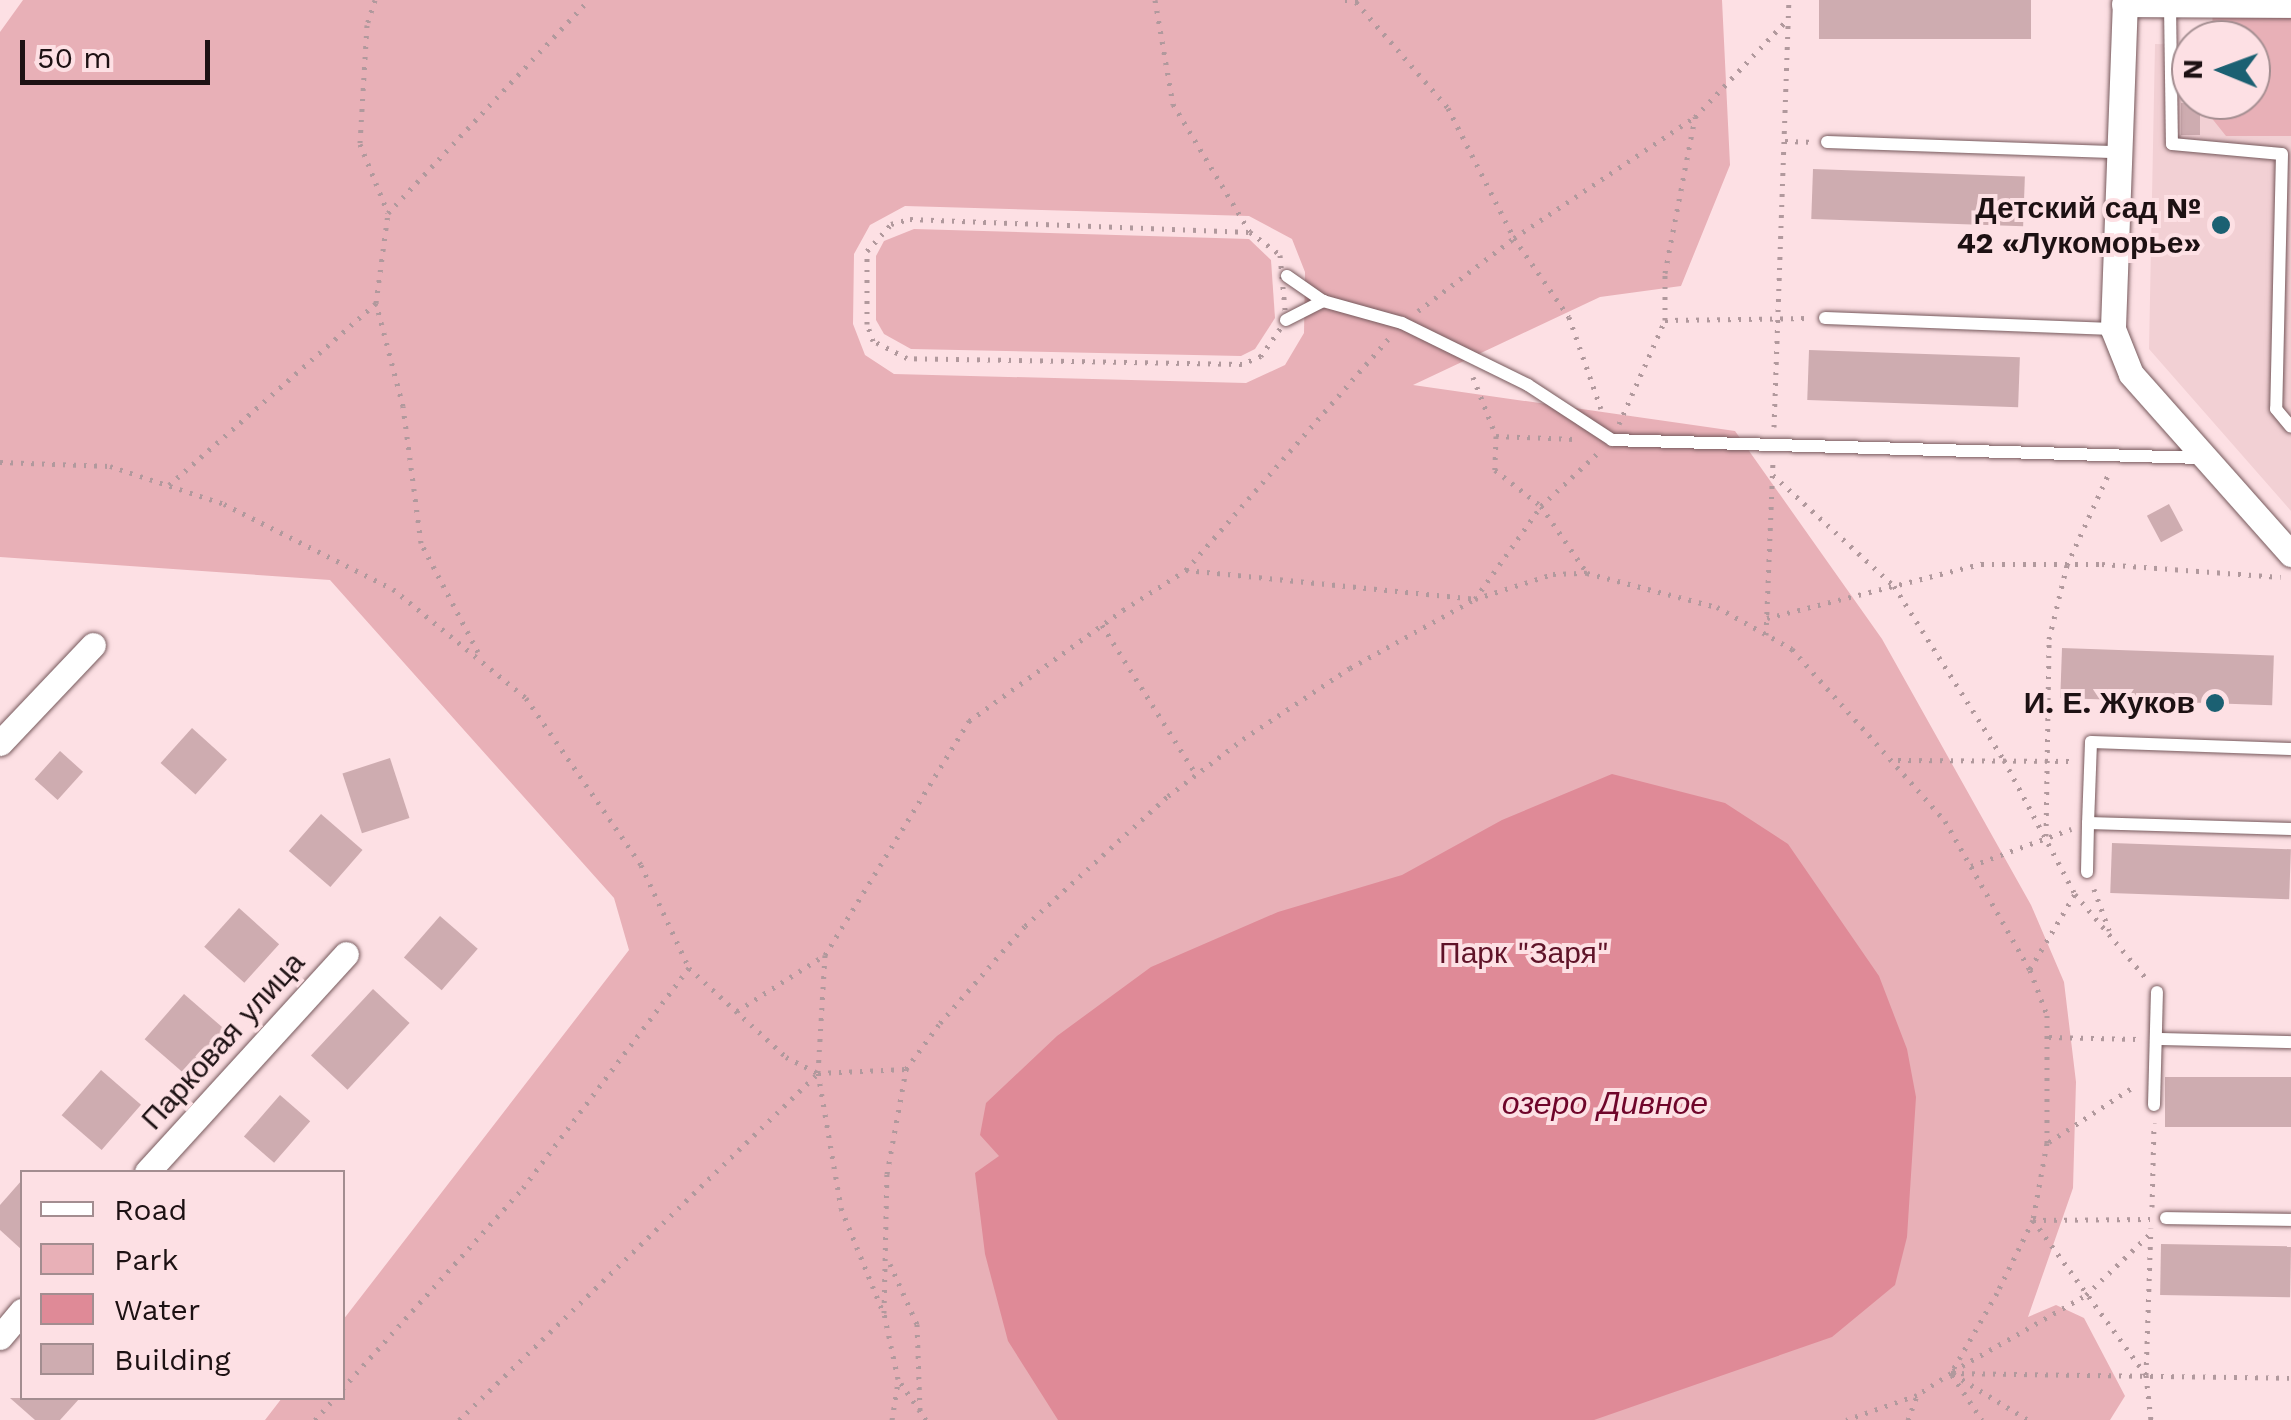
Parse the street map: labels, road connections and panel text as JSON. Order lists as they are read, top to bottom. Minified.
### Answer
{"streets":{"street":["Парковая улица"]},"water":["озеро Дивное"],"parks":["Парк \"Заря\""],"places":["Детский сад № 42 «Лукоморье»","И. Е. Жуков"],"legend":["Road","Park","Water","Building"],"scale_bar":"50 m","north":"left"}
